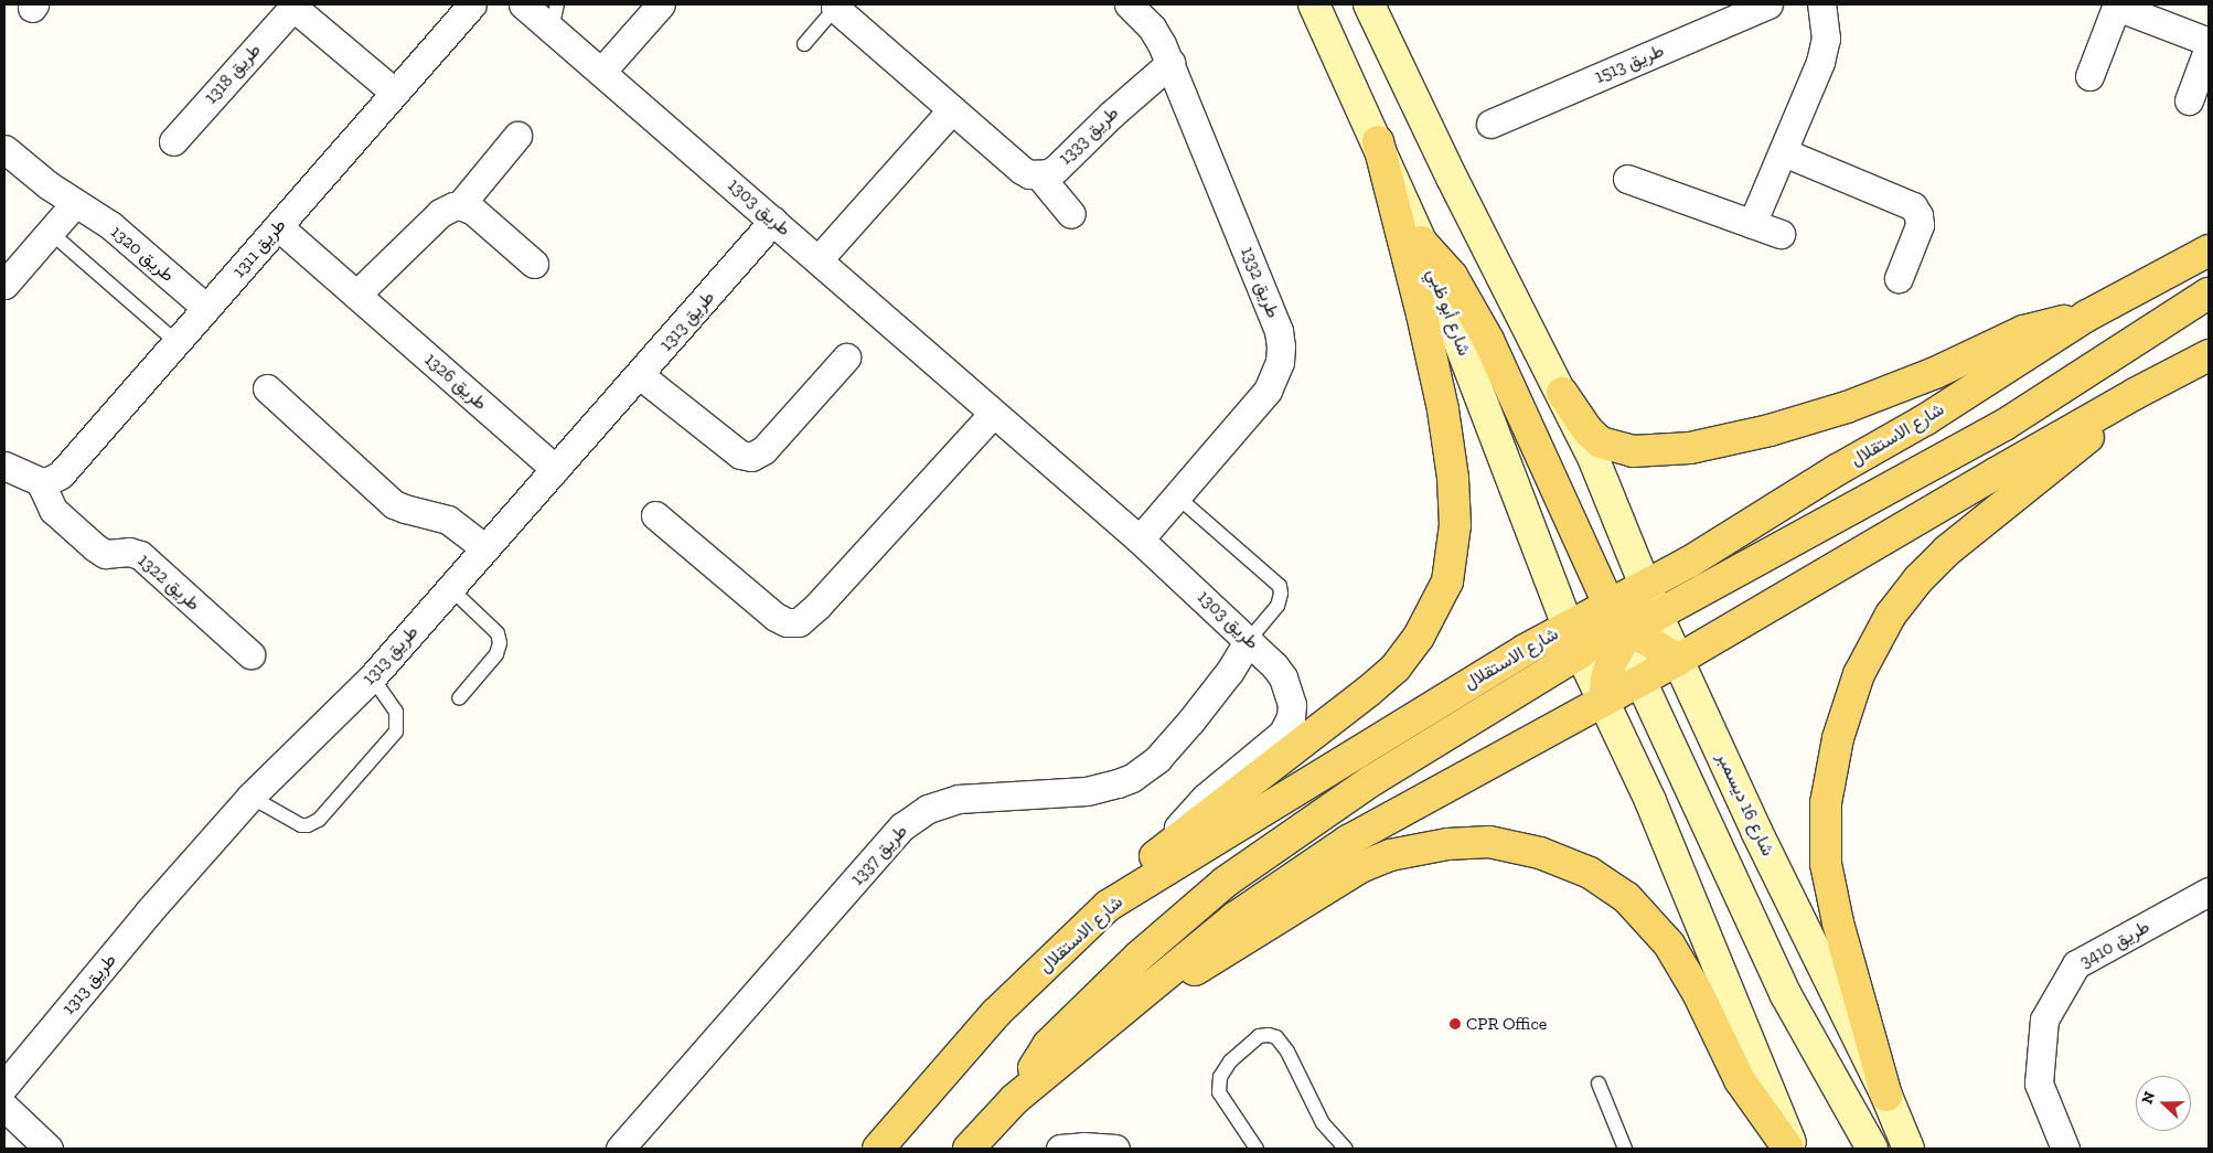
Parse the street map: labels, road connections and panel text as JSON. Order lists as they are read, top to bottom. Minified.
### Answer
{"streets":{"main road":["شارع أبو ظبي","شارع الاستقلال","شارع 16 ديسمبر"],"street":["طريق 1513","طريق 1318","طريق 1333","طريق 1303","طريق 1311","طريق 1320","طريق 1332","طريق 1313","طريق 1326","طريق 1322","طريق 1337","طريق 3410"]},"crossings":[["طريق 1318","طريق 1311"],["طريق 1333","طريق 1332"],["طريق 1303","طريق 1332"],["طريق 1303","طريق 1313"],["طريق 1303","طريق 1337"],["طريق 1311","طريق 1320"],["طريق 1311","طريق 1326"],["طريق 1311","طريق 1322"],["شارع أبو ظبي","شارع الاستقلال"],["طريق 1313","طريق 1326"],["شارع الاستقلال","شارع 16 ديسمبر"]],"places":["CPR Office"],"north":"left"}
